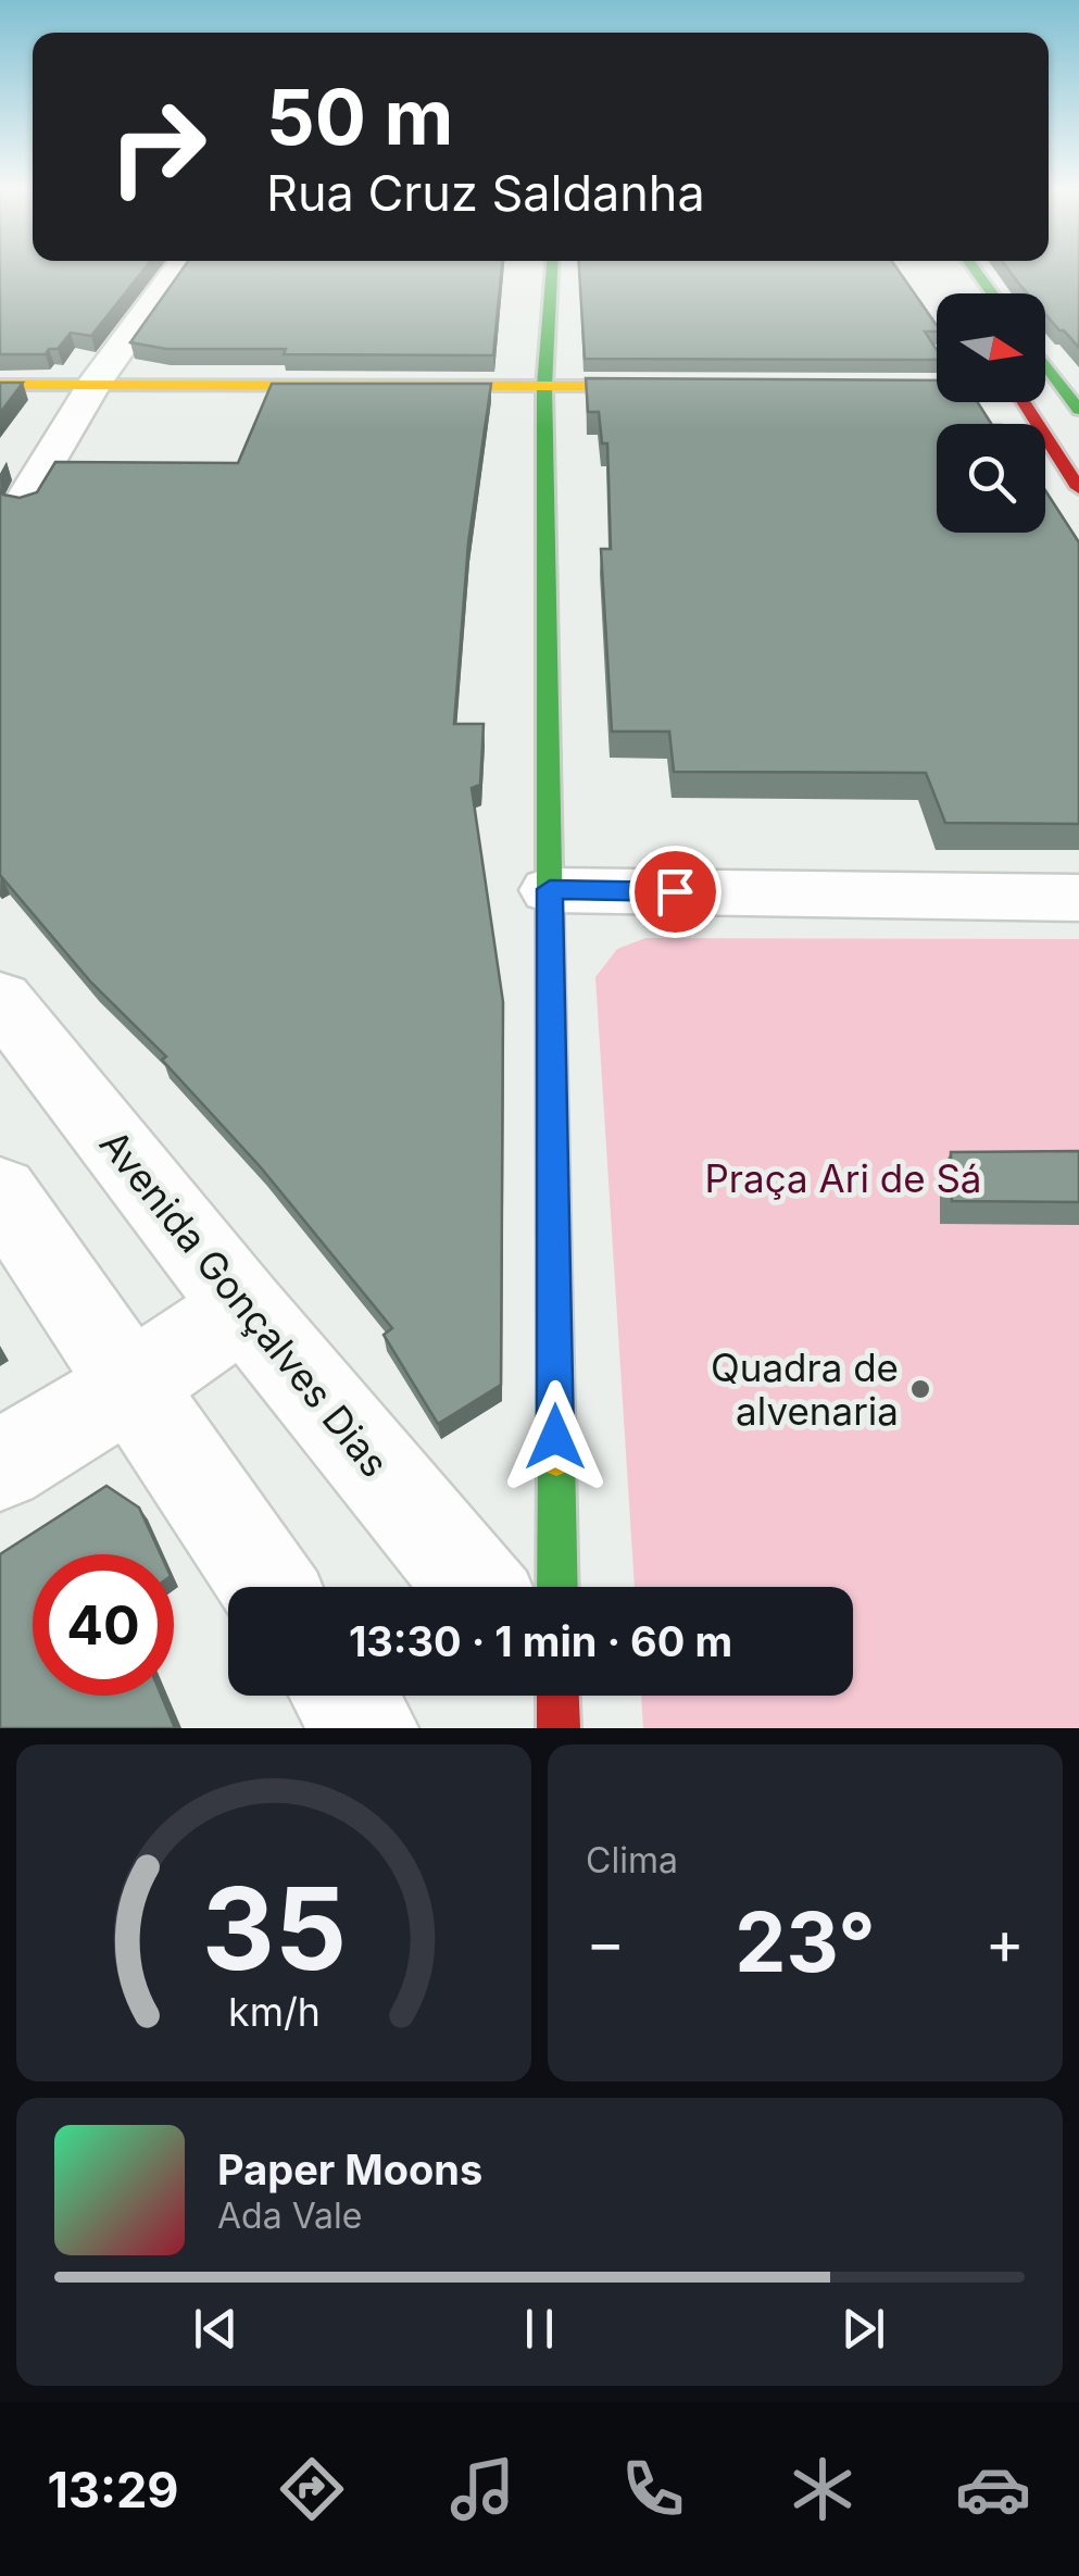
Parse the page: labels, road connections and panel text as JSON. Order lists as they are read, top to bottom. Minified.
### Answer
{"streets":{"street":["Avenida Gonçalves Dias"]},"parks":["Praça Ari de Sá"],"places":["Quadra de alvenaria"],"north":"right","page":{"turn":["50 m","Rua Cruz Saldanha"],"limit":"40","trip":"13:30 · 1 min · 60 m","tile":"Clima","heat":["−","23°","+"],"song":["Paper Moons","Ada Vale"],"tabs":"13:29","gauge":["35","km/h"]}}
